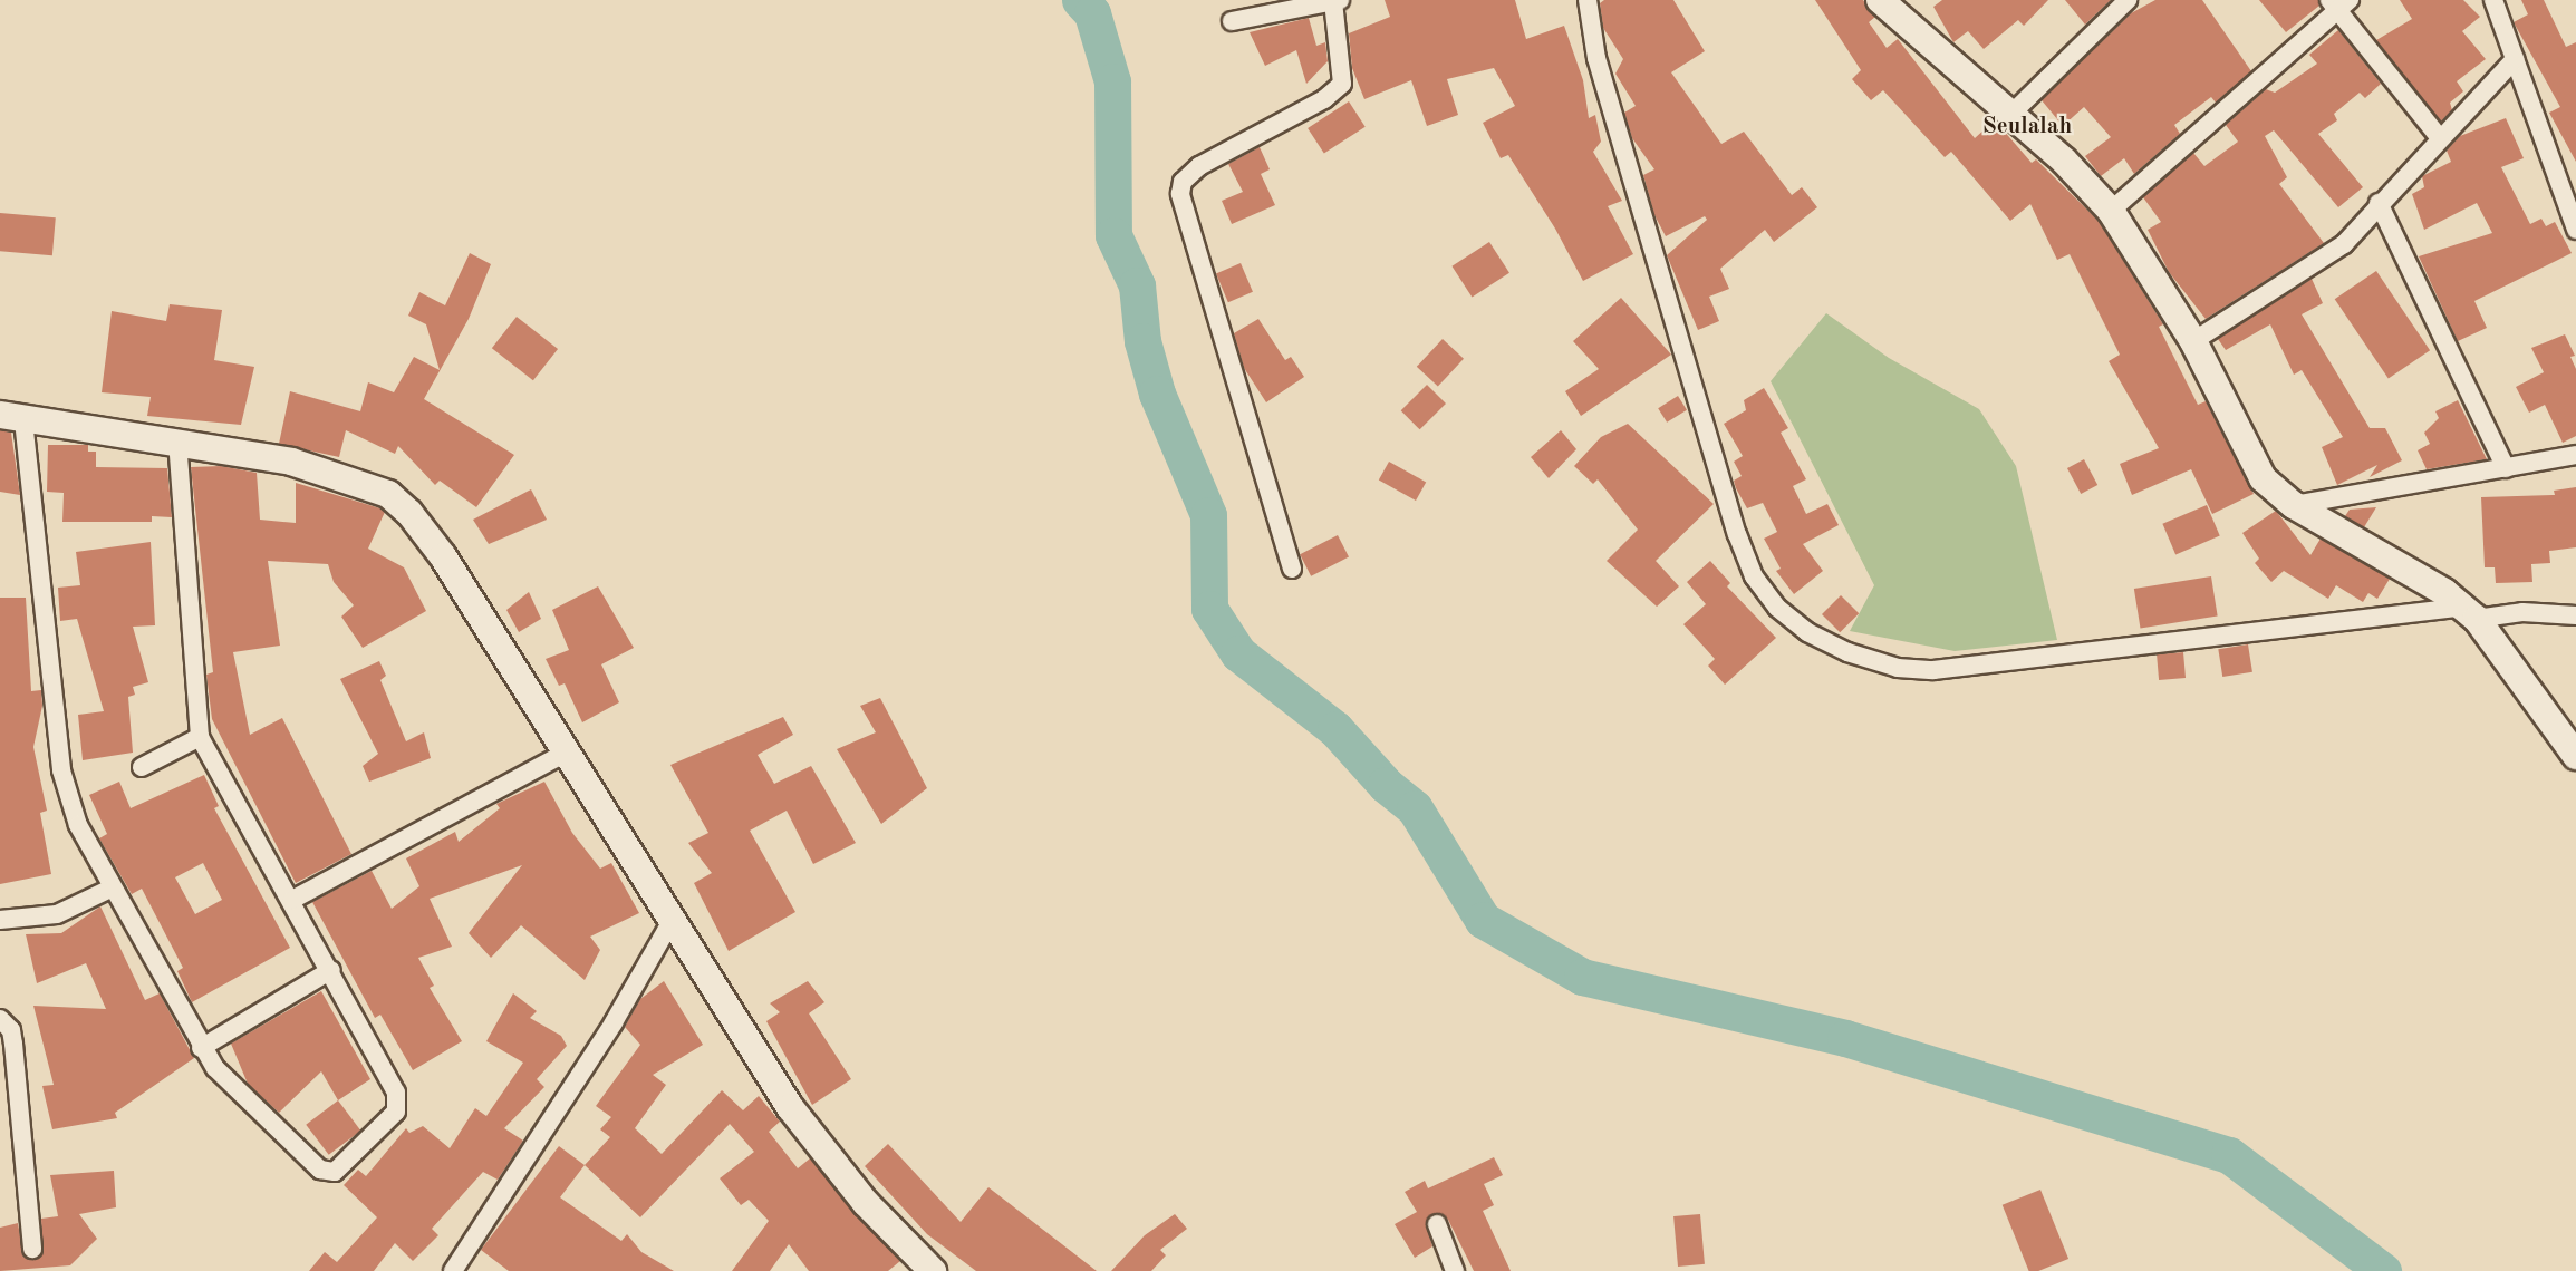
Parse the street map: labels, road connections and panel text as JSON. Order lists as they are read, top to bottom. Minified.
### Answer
{"districts":["Seulalah"]}
